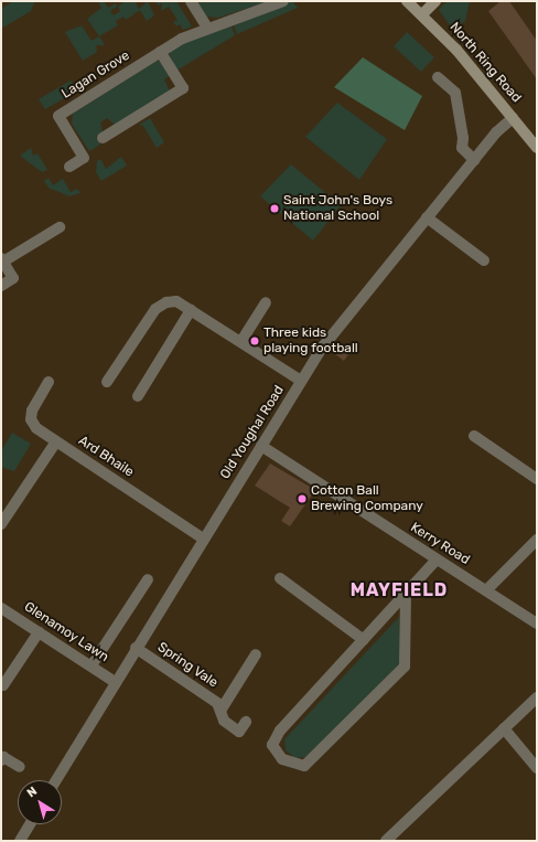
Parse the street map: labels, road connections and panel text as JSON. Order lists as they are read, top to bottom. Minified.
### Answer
{"streets":{"main road":["North Ring Road"],"street":["Lagan Grove","Old Youghal Road","Ard Bhaile","Kerry Road","Glenamoy Lawn","Spring Vale"]},"crossings":[["North Ring Road","Old Youghal Road"],["Old Youghal Road","Ard Bhaile"],["Old Youghal Road","Kerry Road"],["Old Youghal Road","Glenamoy Lawn"],["Old Youghal Road","Spring Vale"]],"districts":["MAYFIELD"],"places":["Saint John's Boys National School","Three kids playing football","Cotton Ball Brewing Company"],"north":"top left"}
